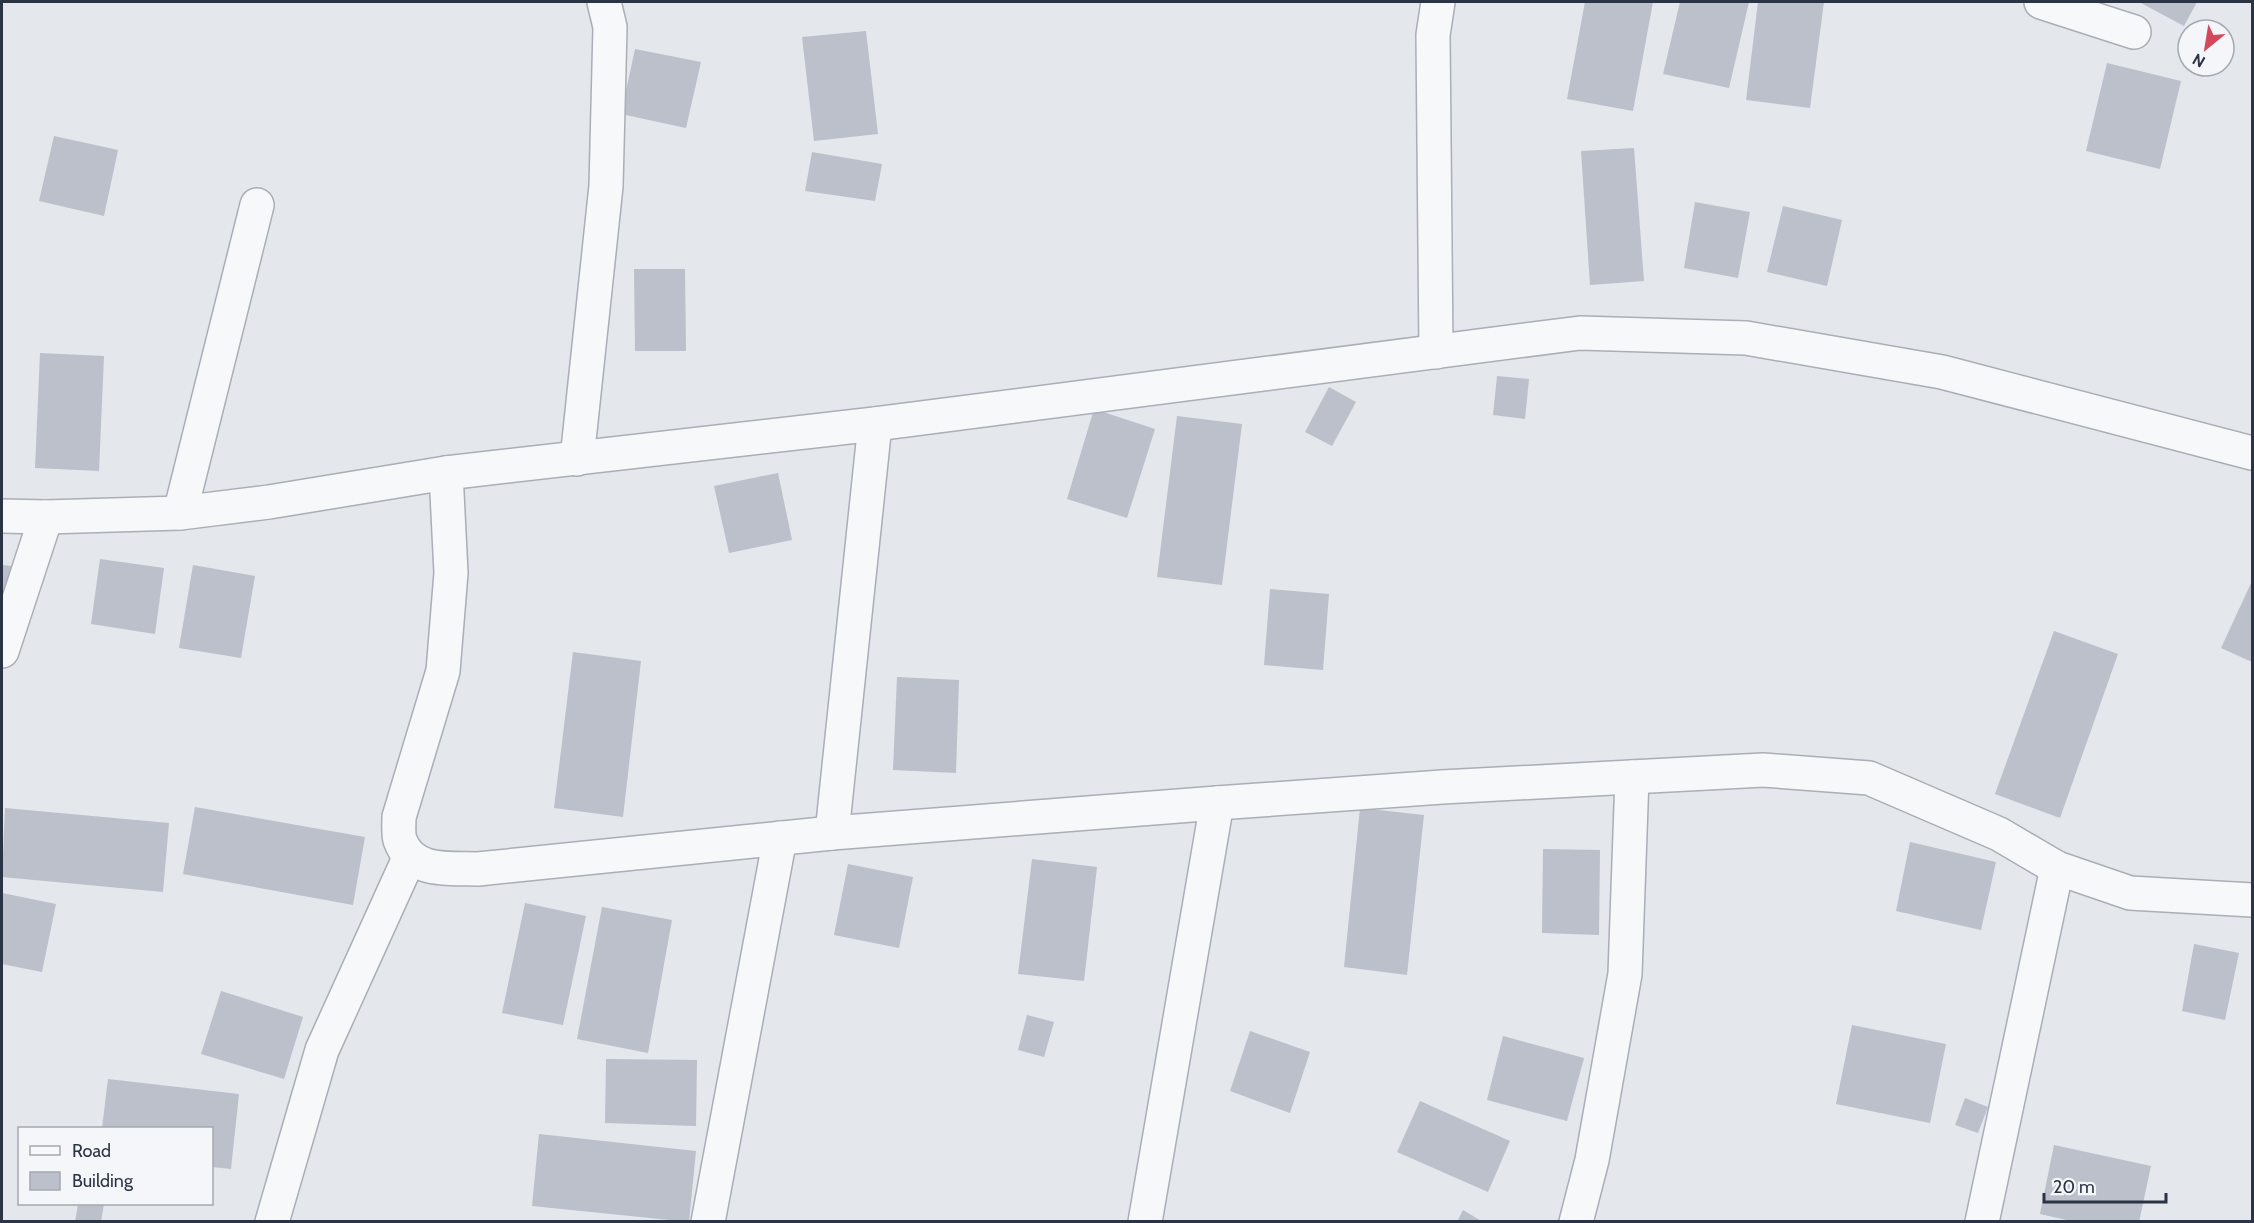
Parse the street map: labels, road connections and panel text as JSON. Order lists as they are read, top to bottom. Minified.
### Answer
{"legend":["Road","Building"],"scale_bar":"20 m","north":"bottom left"}
